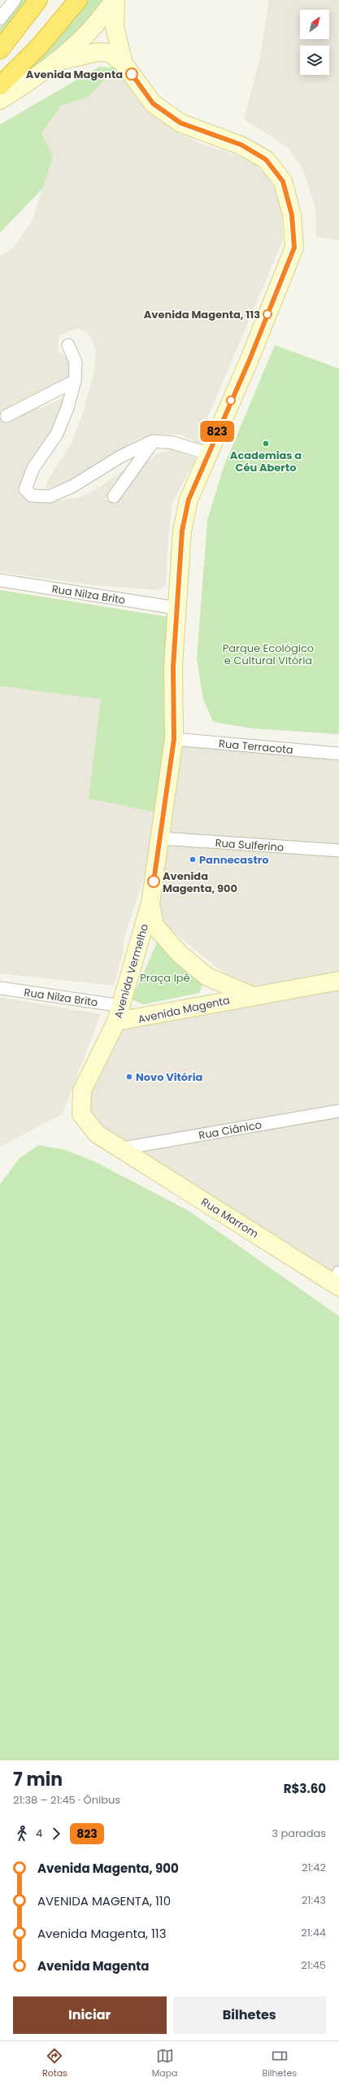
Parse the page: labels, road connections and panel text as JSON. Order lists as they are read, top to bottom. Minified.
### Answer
{"streets":{"street":["Rua Nilza Brito","Rua Terracota","Rua Sulferino","Avenida Vermelho","Avenida Magenta","Rua Ciânico","Rua Marrom"]},"crossings":[["Rua Nilza Brito","Avenida Vermelho"],["Rua Nilza Brito","Avenida Magenta"],["Rua Terracota","Avenida Magenta"],["Rua Sulferino","Avenida Magenta"],["Avenida Vermelho","Avenida Magenta"],["Avenida Vermelho","Rua Ciânico"],["Avenida Vermelho","Rua Marrom"],["Rua Ciânico","Rua Marrom"]],"parks":["Parque Ecológico e Cultural Vitória","Praça Ipê"],"places":["Avenida Magenta","Avenida Magenta, 113","Academias a Céu Aberto","Pannecastro","Avenida Magenta, 900","Novo Vitória"],"lines":["bus line 823"],"north":"top right","page":{"on_map":"823","heading":["7 min","21:38 – 21:45 · Ônibus","R$3.60"],"legs":["4","823","3 paradas"],"list":[{"name":"Avenida Magenta, 900","value":"21:42"},{"name":"AVENIDA MAGENTA, 110","value":"21:43"},{"name":"Avenida Magenta, 113","value":"21:44"},{"name":"Avenida Magenta","value":"21:45"}],"buttons":["Iniciar","Bilhetes"],"tabs":["Rotas","Mapa","Bilhetes"]}}
